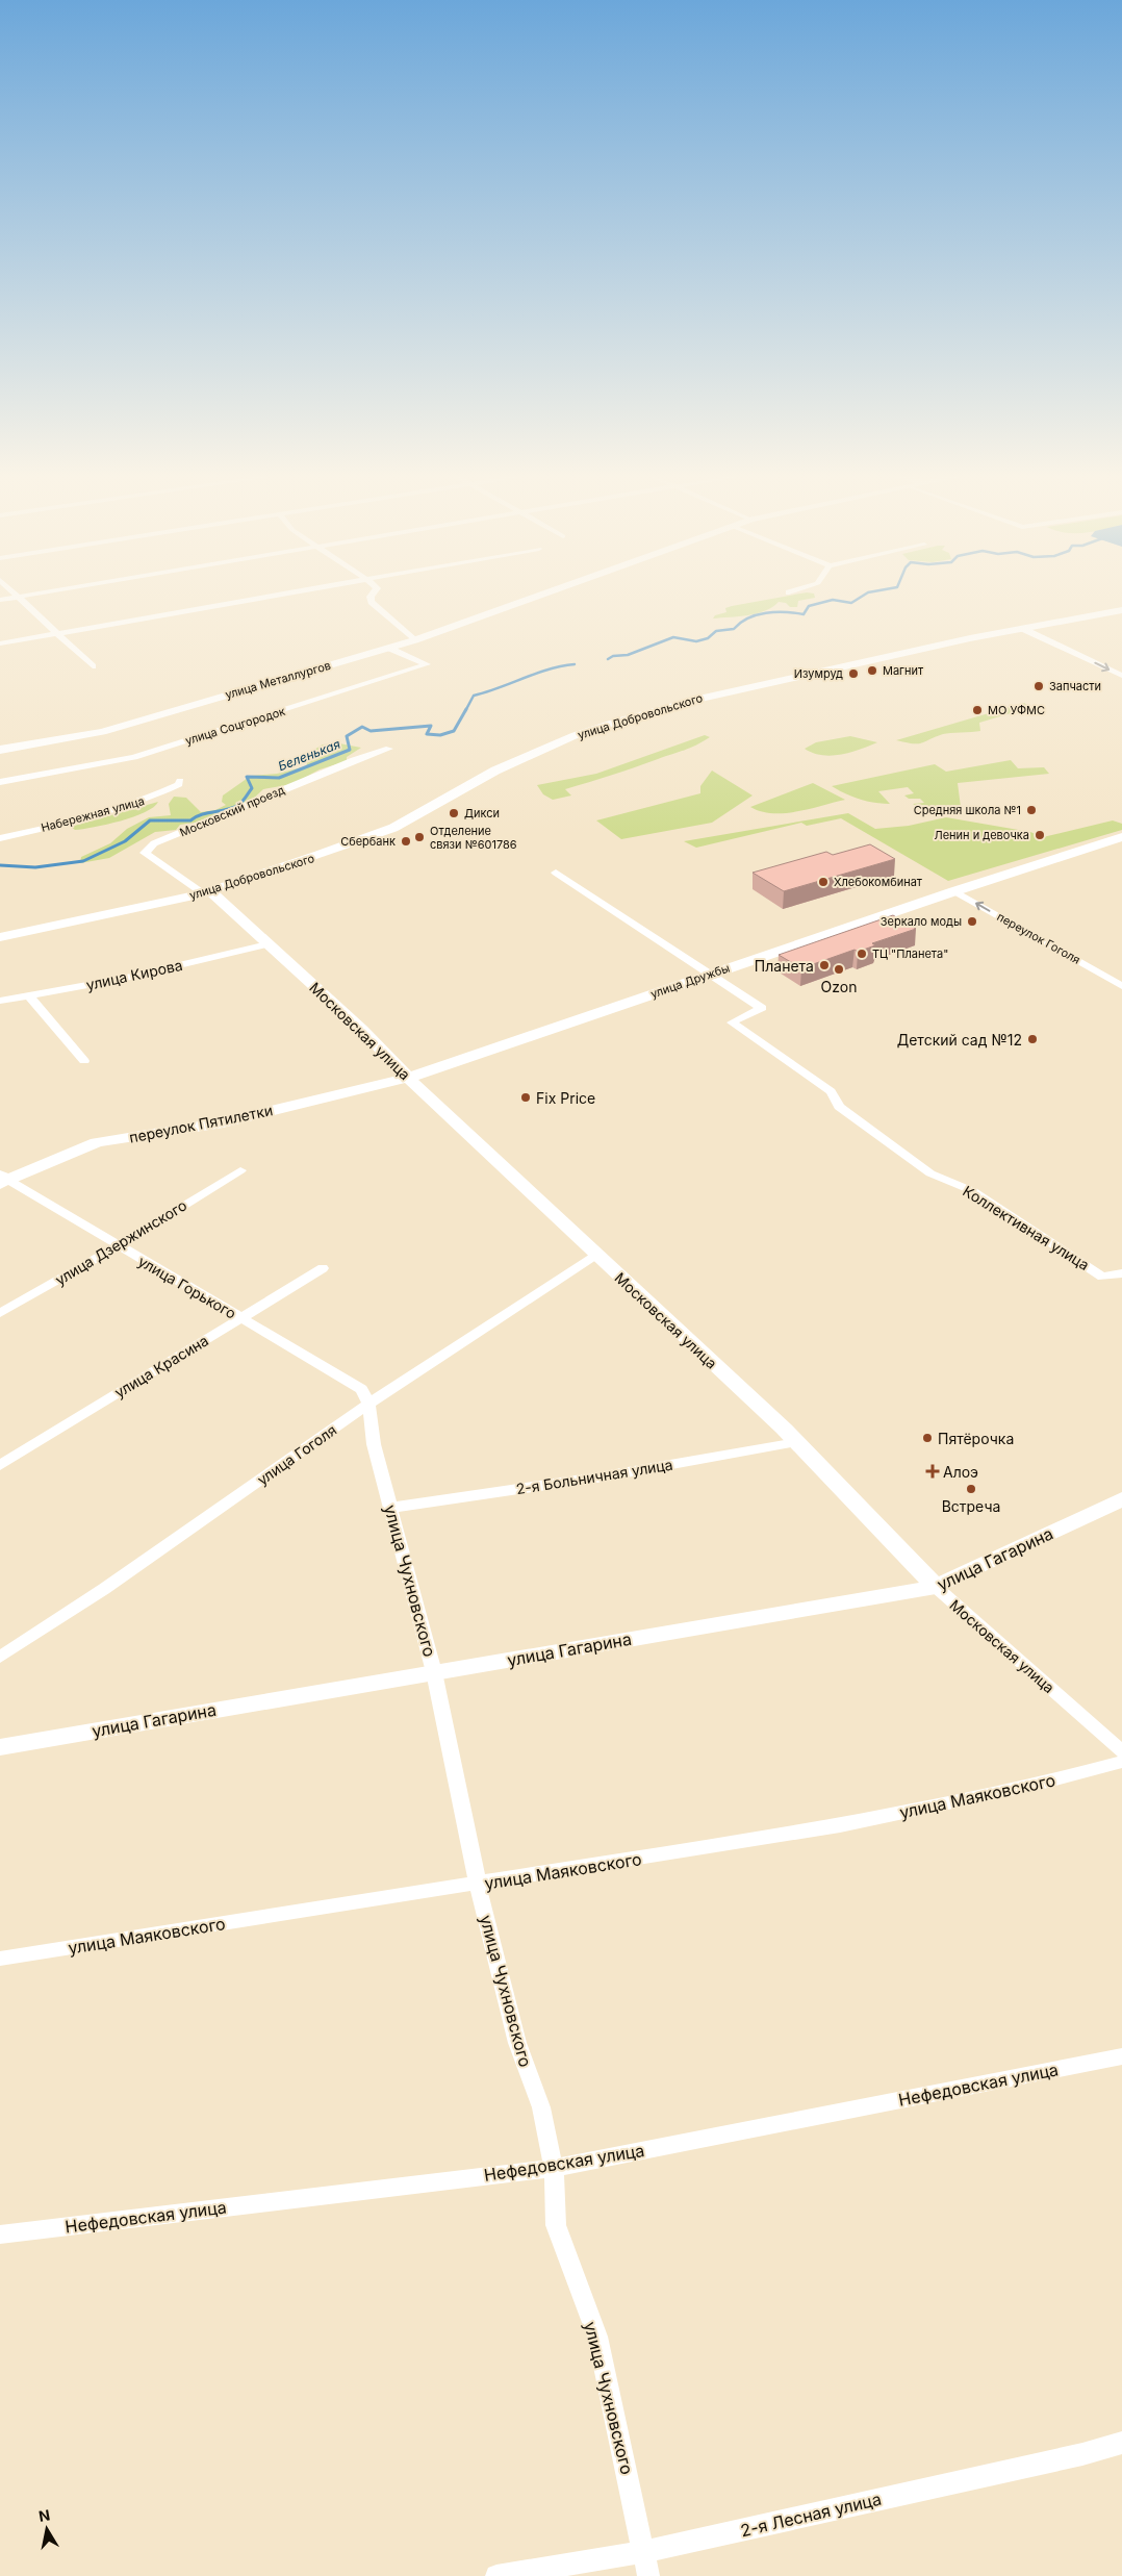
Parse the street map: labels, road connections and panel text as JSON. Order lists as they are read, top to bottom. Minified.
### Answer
{"streets":{"street":["улица Металлургов","улица Добровольского","улица Соцгородок","Московский проезд","Набережная улица","переулок Гоголя","улица Кирова","улица Дружбы","Московская улица","переулок Пятилетки","Коллективная улица","улица Дзержинского","улица Горького","улица Красина","улица Гоголя","2-я Больничная улица","улица Гагарина","улица Чухновского","улица Маяковского","Нефедовская улица","2-я Лесная улица"]},"crossings":[["улица Металлургов","улица Соцгородок"],["улица Добровольского","Московский проезд"],["улица Добровольского","Московская улица"],["Московский проезд","Московская улица"],["переулок Гоголя","улица Дружбы"],["улица Кирова","Московская улица"],["улица Дружбы","Московская улица"],["улица Дружбы","переулок Пятилетки"],["улица Дружбы","Коллективная улица"],["Московская улица","переулок Пятилетки"],["Московская улица","улица Гоголя"],["Московская улица","2-я Больничная улица"],["Московская улица","улица Гагарина"],["переулок Пятилетки","улица Горького"],["улица Дзержинского","улица Горького"],["улица Горького","улица Красина"],["улица Горького","улица Гоголя"],["улица Горького","улица Чухновского"],["улица Гоголя","улица Чухновского"],["2-я Больничная улица","улица Чухновского"],["улица Гагарина","улица Чухновского"],["улица Чухновского","улица Маяковского"],["улица Чухновского","Нефедовская улица"],["улица Чухновского","2-я Лесная улица"]],"one_way":["переулок Гоголя"],"water":["Беленькая"],"places":{"other":["Магнит","Изумруд","Запчасти","МО УФМС","Средняя школа №1","Дикси","Ленин и девочка","Отделение связи №601786","Сбербанк","Хлебокомбинат","Зеркало моды","ТЦ \"Планета\"","Планета","Ozon","Детский сад №12","Fix Price","Пятёрочка","Встреча"],"health":["Алоэ"]},"north":"top"}
